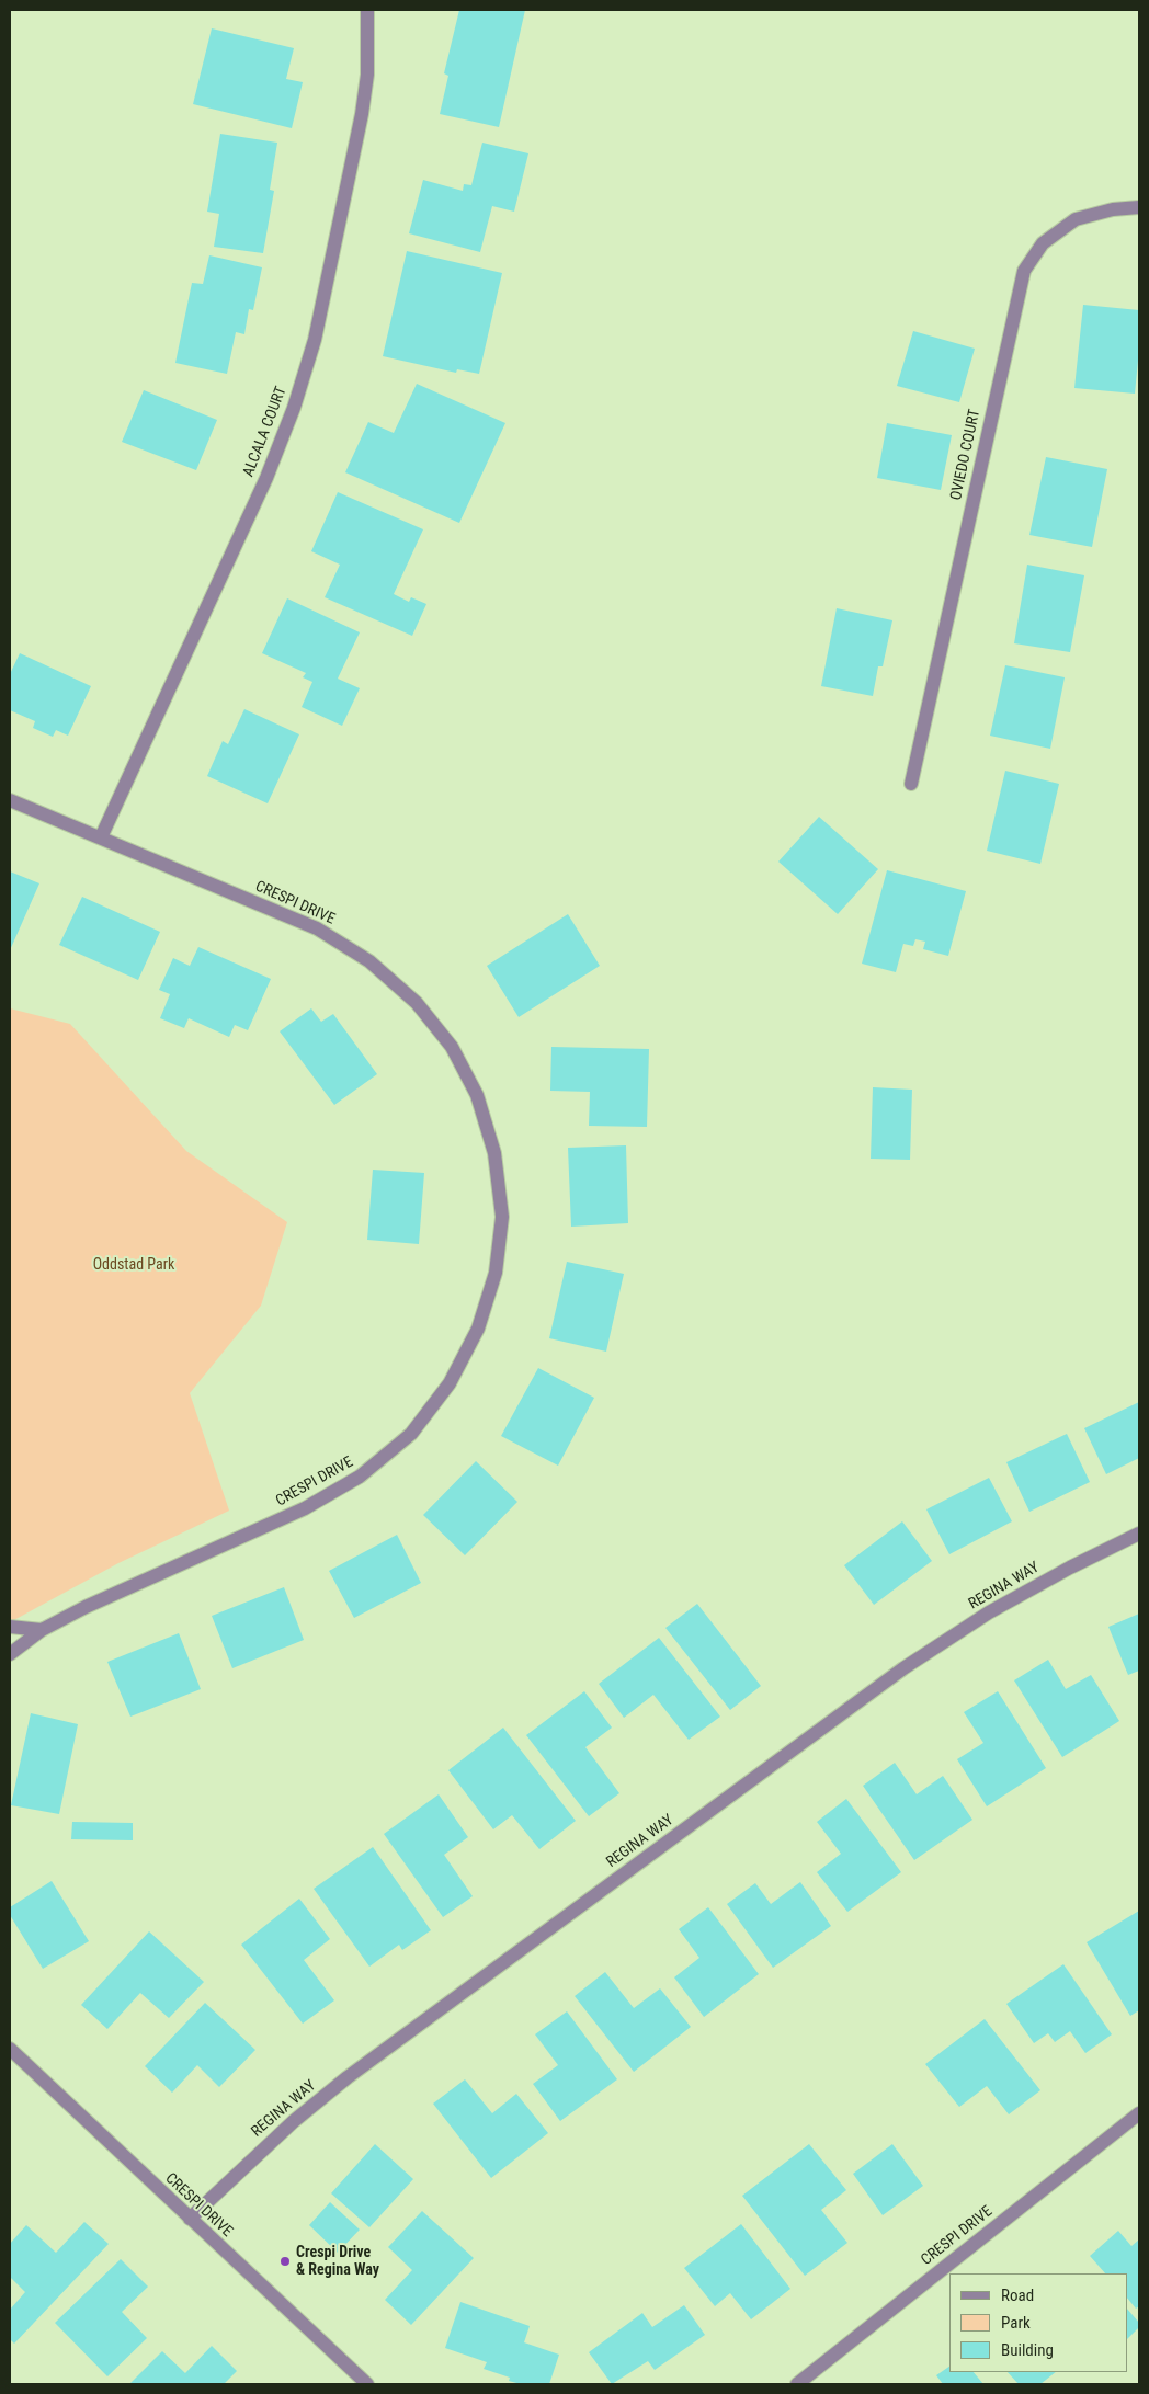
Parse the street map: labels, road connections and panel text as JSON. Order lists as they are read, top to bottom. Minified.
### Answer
{"streets":{"street":["ALCALA COURT","OVIEDO COURT","CRESPI DRIVE","REGINA WAY"]},"crossings":[["ALCALA COURT","CRESPI DRIVE"],["CRESPI DRIVE","REGINA WAY"]],"parks":["Oddstad Park"],"places":["Crespi Drive & Regina Way"],"legend":["Road","Park","Building"]}
